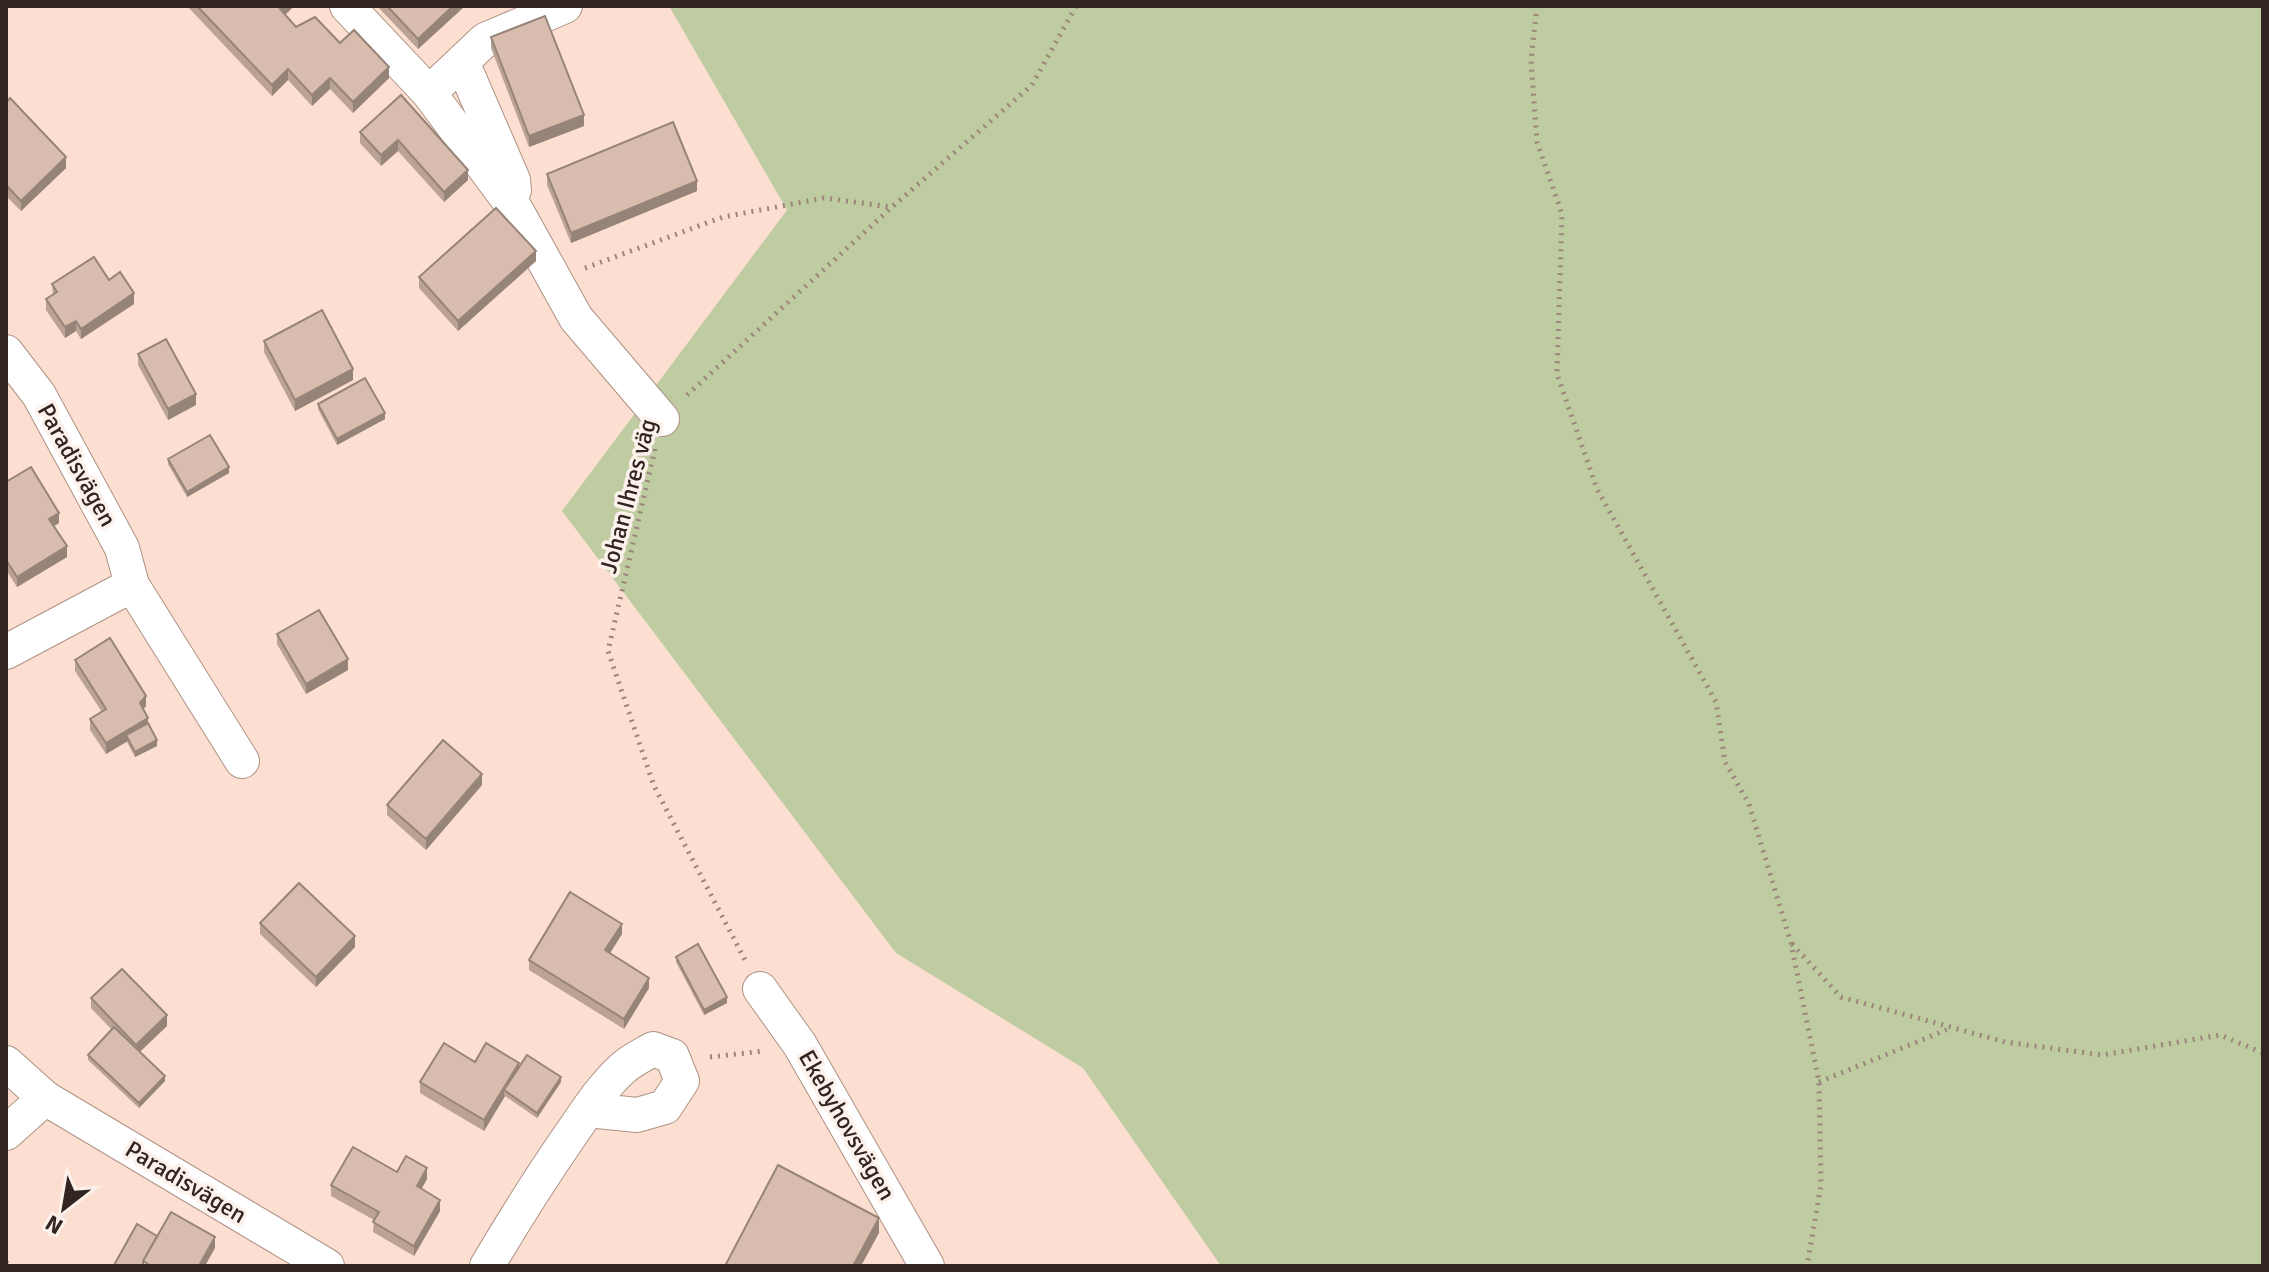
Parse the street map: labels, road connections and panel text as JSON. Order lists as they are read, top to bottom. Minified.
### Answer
{"streets":{"street":["Paradisvägen","Ekebyhovsvägen"],"path":["Johan Ihres väg"]},"crossings":[["Johan Ihres väg","Ekebyhovsvägen"]],"north":"bottom left"}
